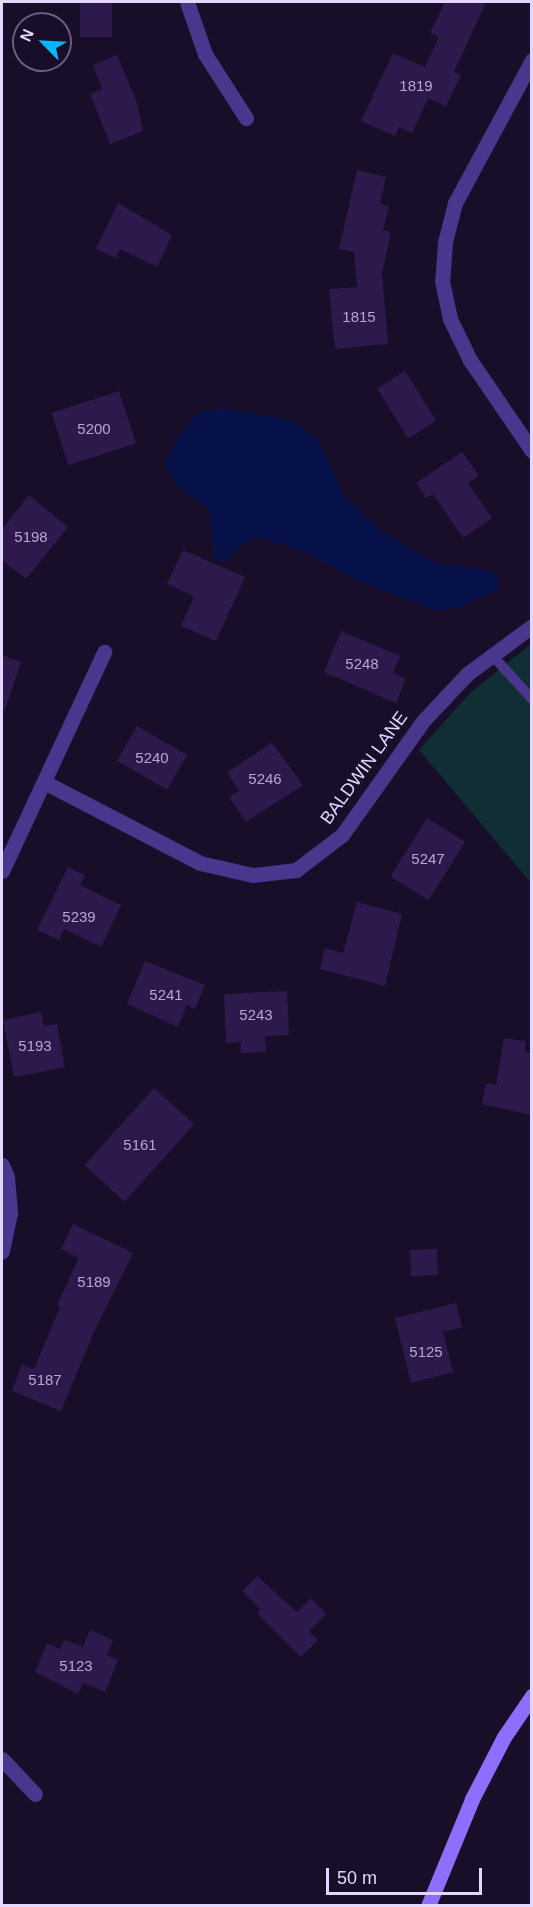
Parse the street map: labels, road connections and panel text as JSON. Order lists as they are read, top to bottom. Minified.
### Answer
{"streets":{"street":["BALDWIN LANE"]},"house_numbers":["1819","1815","5200","5198","5248","5240","5246","5247","5239","5241","5243","5193","5161","5189","5125","5187","5123"],"scale_bar":"50 m","north":"top left"}
